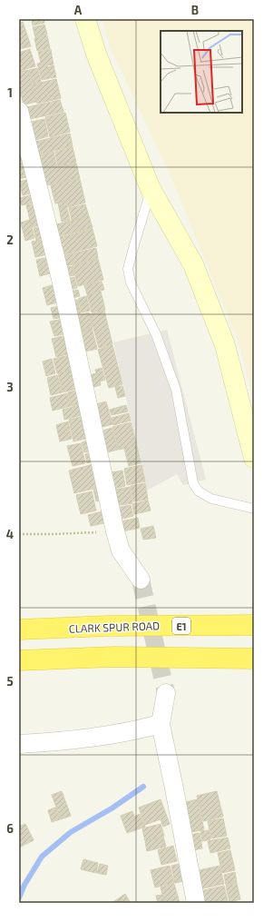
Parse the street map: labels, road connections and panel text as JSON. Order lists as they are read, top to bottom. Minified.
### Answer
{"streets":{"highway":["E1","CLARK SPUR ROAD"]},"grid":{"columns":["A","B"],"rows":["1","2","3","4","5","6"]}}
